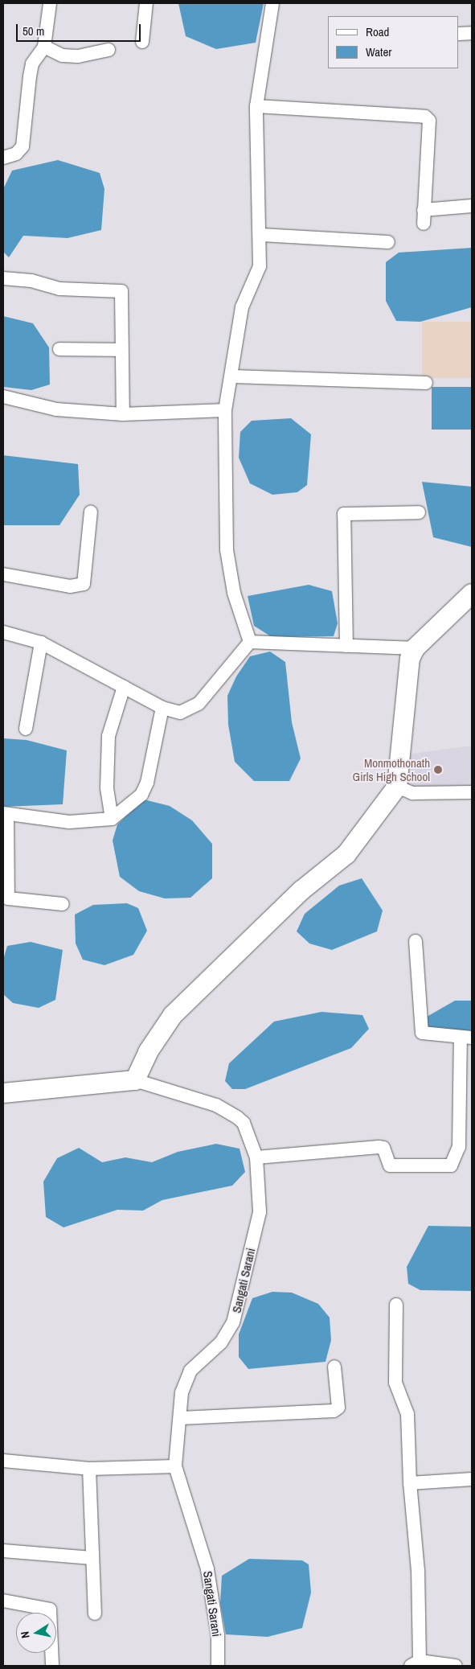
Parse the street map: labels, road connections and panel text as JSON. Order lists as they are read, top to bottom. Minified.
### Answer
{"streets":{"street":["Sangati Sarani"]},"places":["Monmothonath Girls High School"],"legend":["Road","Water"],"scale_bar":"50 m","north":"left"}
